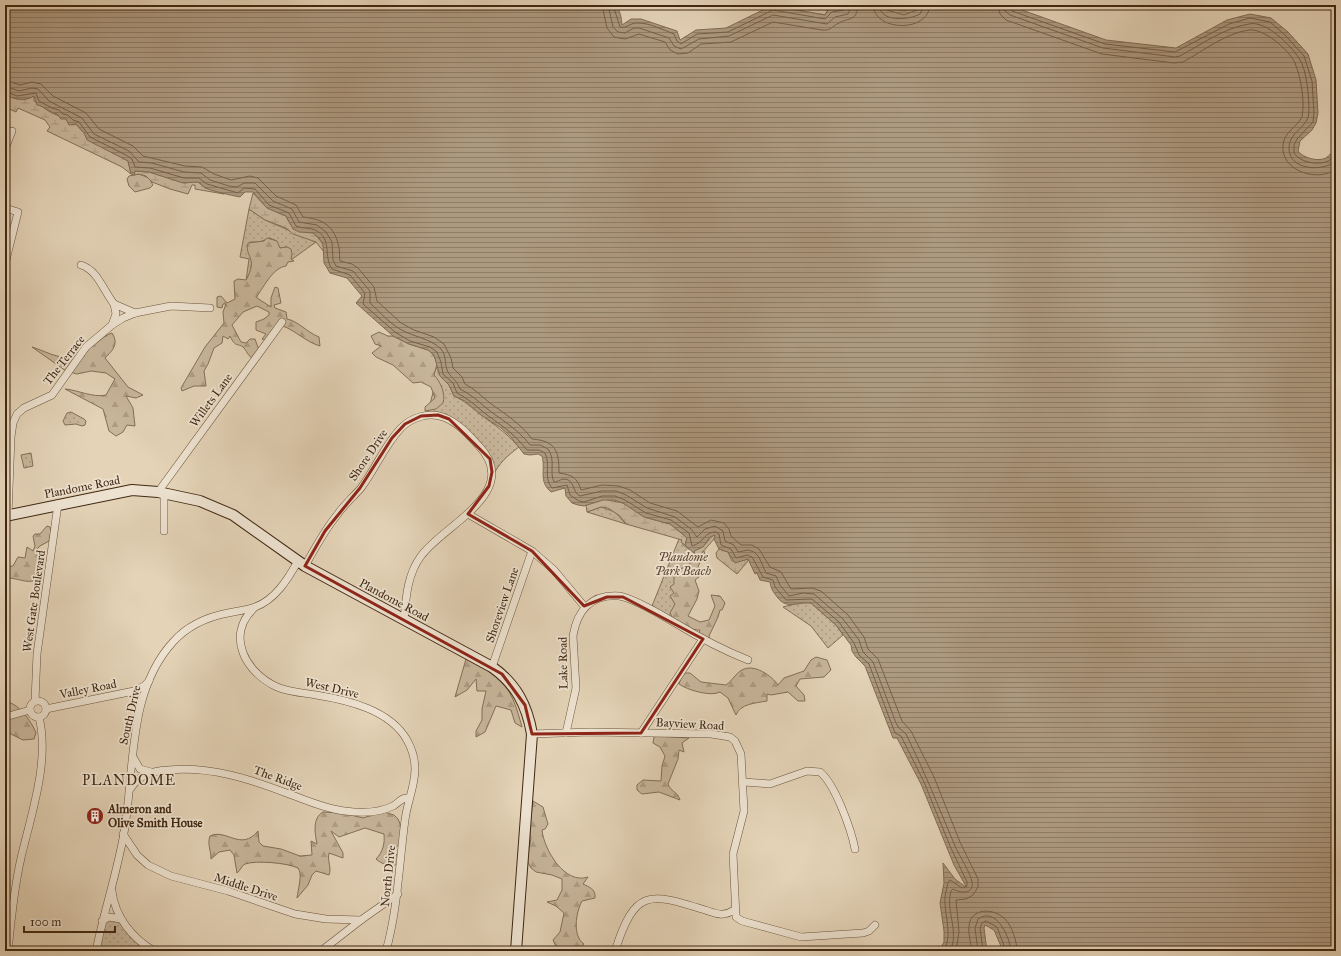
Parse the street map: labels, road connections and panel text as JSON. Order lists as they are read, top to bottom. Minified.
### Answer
{"streets":{"main road":["Plandome Road"],"street":["The Terrace","Willets Lane","Shore Drive","West Gate Boulevard","Shoreview Lane","Lake Road","West Drive","Valley Road","South Drive","Bayview Road","The Ridge","North Drive","Middle Drive"]},"crossings":[["The Terrace","Plandome Road"],["Willets Lane","Plandome Road"],["Shore Drive","Plandome Road"],["Shore Drive","South Drive"],["Plandome Road","West Gate Boulevard"],["Plandome Road","Shoreview Lane"],["Plandome Road","South Drive"],["Plandome Road","Bayview Road"],["West Gate Boulevard","Valley Road"],["Lake Road","Bayview Road"],["West Drive","South Drive"],["West Drive","The Ridge"],["West Drive","North Drive"],["Valley Road","South Drive"],["South Drive","The Ridge"],["South Drive","Middle Drive"],["The Ridge","North Drive"]],"districts":["PLANDOME"],"parks":["Plandome Park Beach"],"places":{"building":["Almeron and Olive Smith House"]},"scale_bar":"100 m"}
